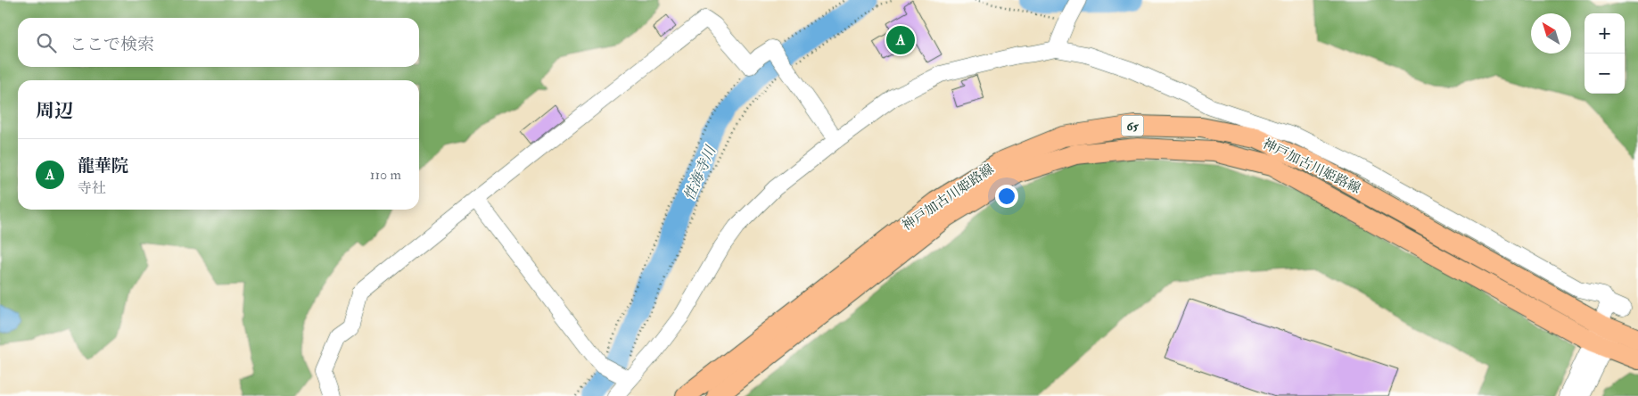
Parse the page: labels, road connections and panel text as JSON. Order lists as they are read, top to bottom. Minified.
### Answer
{"streets":{"main road":["65","神戸加古川姫路線"]},"water":["性海寺川"],"north":"top left","page":{"map_buttons":["+","−"],"search":"ここで検索","pins":"A","heading":"周辺","list":[{"mark":"A","name":"龍華院","note":"寺社","value":"110 m"}]}}
